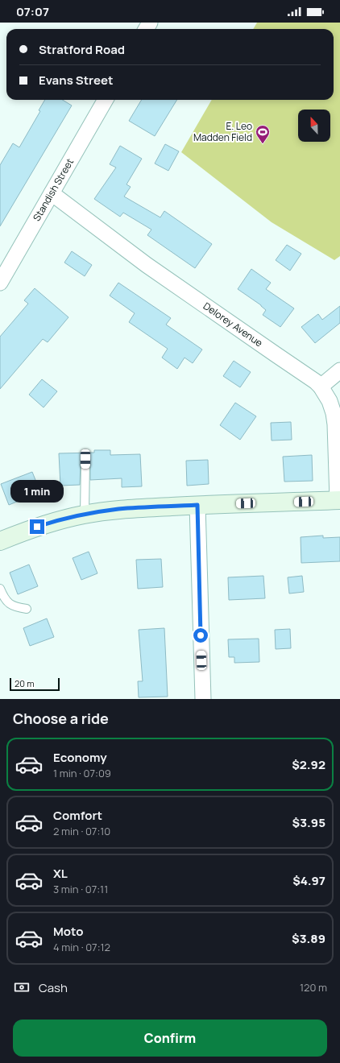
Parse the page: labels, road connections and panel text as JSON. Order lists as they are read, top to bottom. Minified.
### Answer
{"streets":{"street":["Standish Street","Delorey Avenue"]},"crossings":[["Standish Street","Delorey Avenue"]],"places":{"sports":["E. Leo Madden Field"]},"scale_bar":"20 m","north":"top","page":{"status":"07:07","banner":["Stratford Road","Evans Street"],"bubble":"1 min","scale":"20 m","heading":"Choose a ride","list":[{"name":"Economy","note":"1 min · 07:09","value":"$2.92"},{"name":"Comfort","note":"2 min · 07:10","value":"$3.95"},{"name":"XL","note":"3 min · 07:11","value":"$4.97"},{"name":"Moto","note":"4 min · 07:12","value":"$3.89"}],"pay":["Cash","120 m"],"buttons":"Confirm"}}
